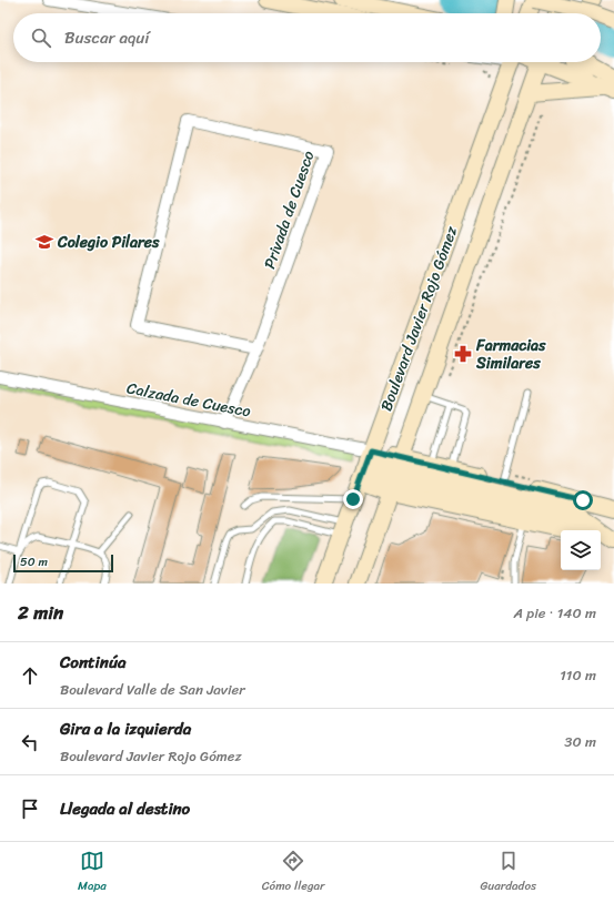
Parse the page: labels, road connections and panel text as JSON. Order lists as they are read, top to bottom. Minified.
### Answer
{"streets":{"main road":["Boulevard Javier Rojo Gómez"],"street":["Privada de Cuesco","Calzada de Cuesco"]},"crossings":[["Privada de Cuesco","Calzada de Cuesco"],["Boulevard Javier Rojo Gómez","Calzada de Cuesco"]],"places":{"school or university":["Colegio Pilares"],"pharmacy":["Farmacias Similares"]},"scale_bar":"50 m","page":{"search":"Buscar aquí","scale":"50 m","heading":["2 min","A pie · 140 m"],"list":[["Continúa","Boulevard Valle de San Javier","110 m"],["Gira a la izquierda","Boulevard Javier Rojo Gómez","30 m"],"Llegada al destino"],"nav":["Mapa","Cómo llegar","Guardados"]}}
